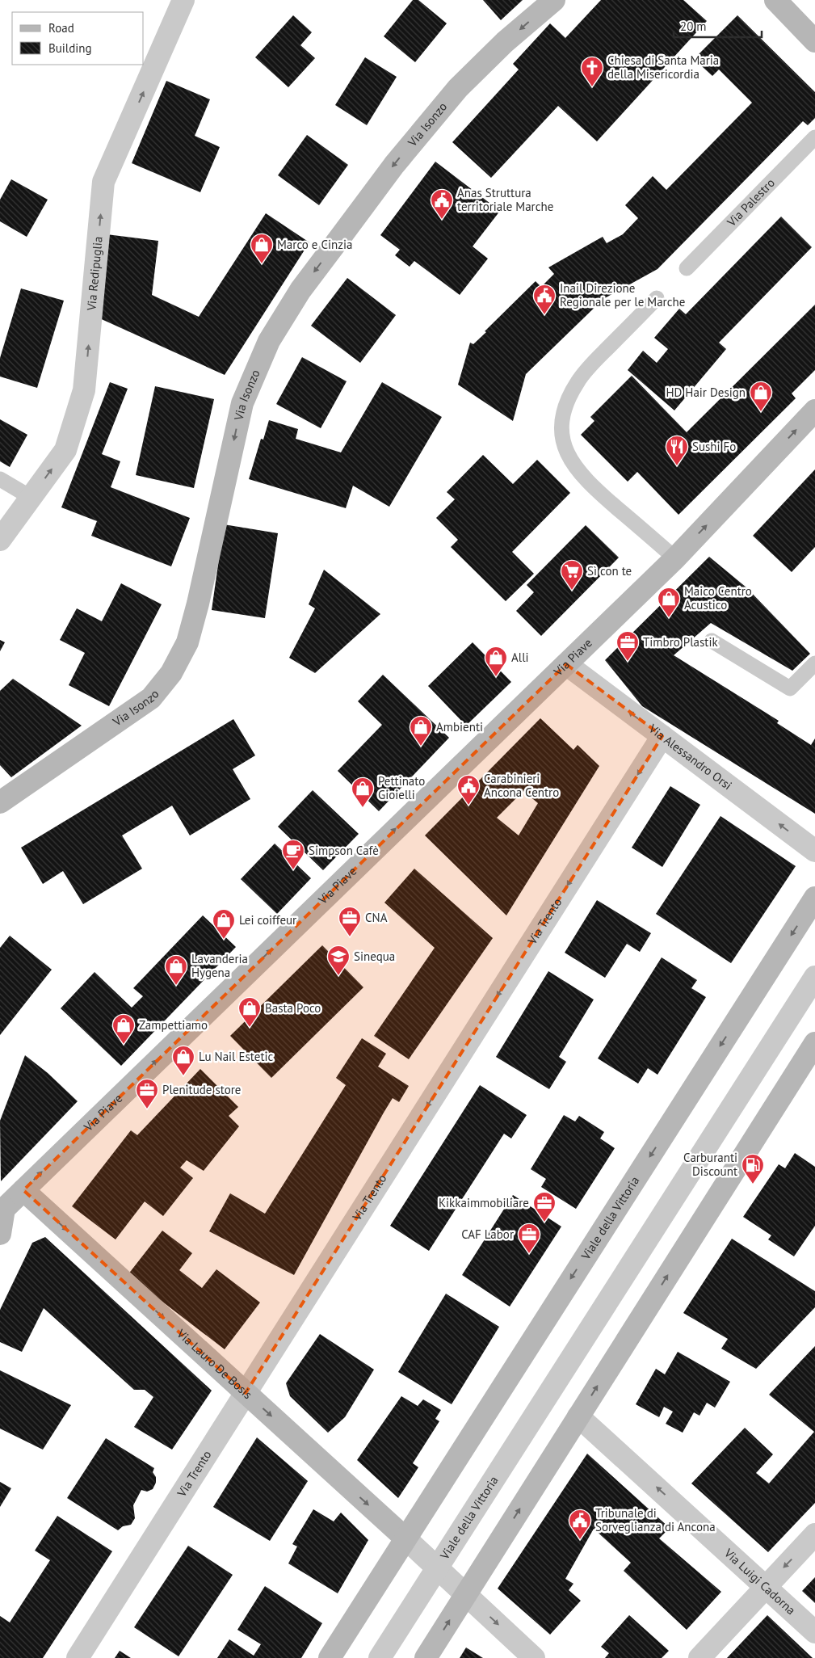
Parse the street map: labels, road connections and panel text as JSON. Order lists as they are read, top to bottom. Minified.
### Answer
{"streets":{"street":["Via Isonzo","Via Redipuglia","Via Piave","Via Alessandro Orsi","Via Trento","Viale della Vittoria","Via Lauro De Bosis","Via Luigi Cadorna"],"lane":["Via Palestro"]},"crossings":[["Via Piave","Via Alessandro Orsi"],["Via Piave","Via Lauro De Bosis"],["Via Alessandro Orsi","Via Trento"],["Via Trento","Via Lauro De Bosis"],["Viale della Vittoria","Via Lauro De Bosis"]],"one_way":["Via Isonzo","Via Redipuglia","Via Piave","Via Alessandro Orsi","Via Trento","Via Lauro De Bosis","Via Luigi Cadorna"],"places":{"church":["Chiesa di Santa Maria della Misericordia"],"public building":["Anas Struttura territoriale Marche","Inail Direzione Regionale per le Marche","Carabinieri Ancona Centro","Tribunale di Sorveglianza di Ancona"],"shop":["Marco e Cinzia","HD Hair Design","Maico Centro Acustico","Alli","Ambienti","Pettinato Gioielli","Lei coiffeur","Lavanderia Hygena","Basta Poco","Zampettiamo","Lu Nail Estetic"],"restaurant":["Sushi Fo"],"supermarket":["Sì con te"],"office":["Timbro Plastik","CNA","Plenitude store","Kikkaimmobiliare","CAF Labor"],"cafe":["Simpson Cafè"],"school or university":["Sinequa"],"fuel station":["Carburanti Discount"]},"legend":["Road","Building"],"scale_bar":"20 m"}
